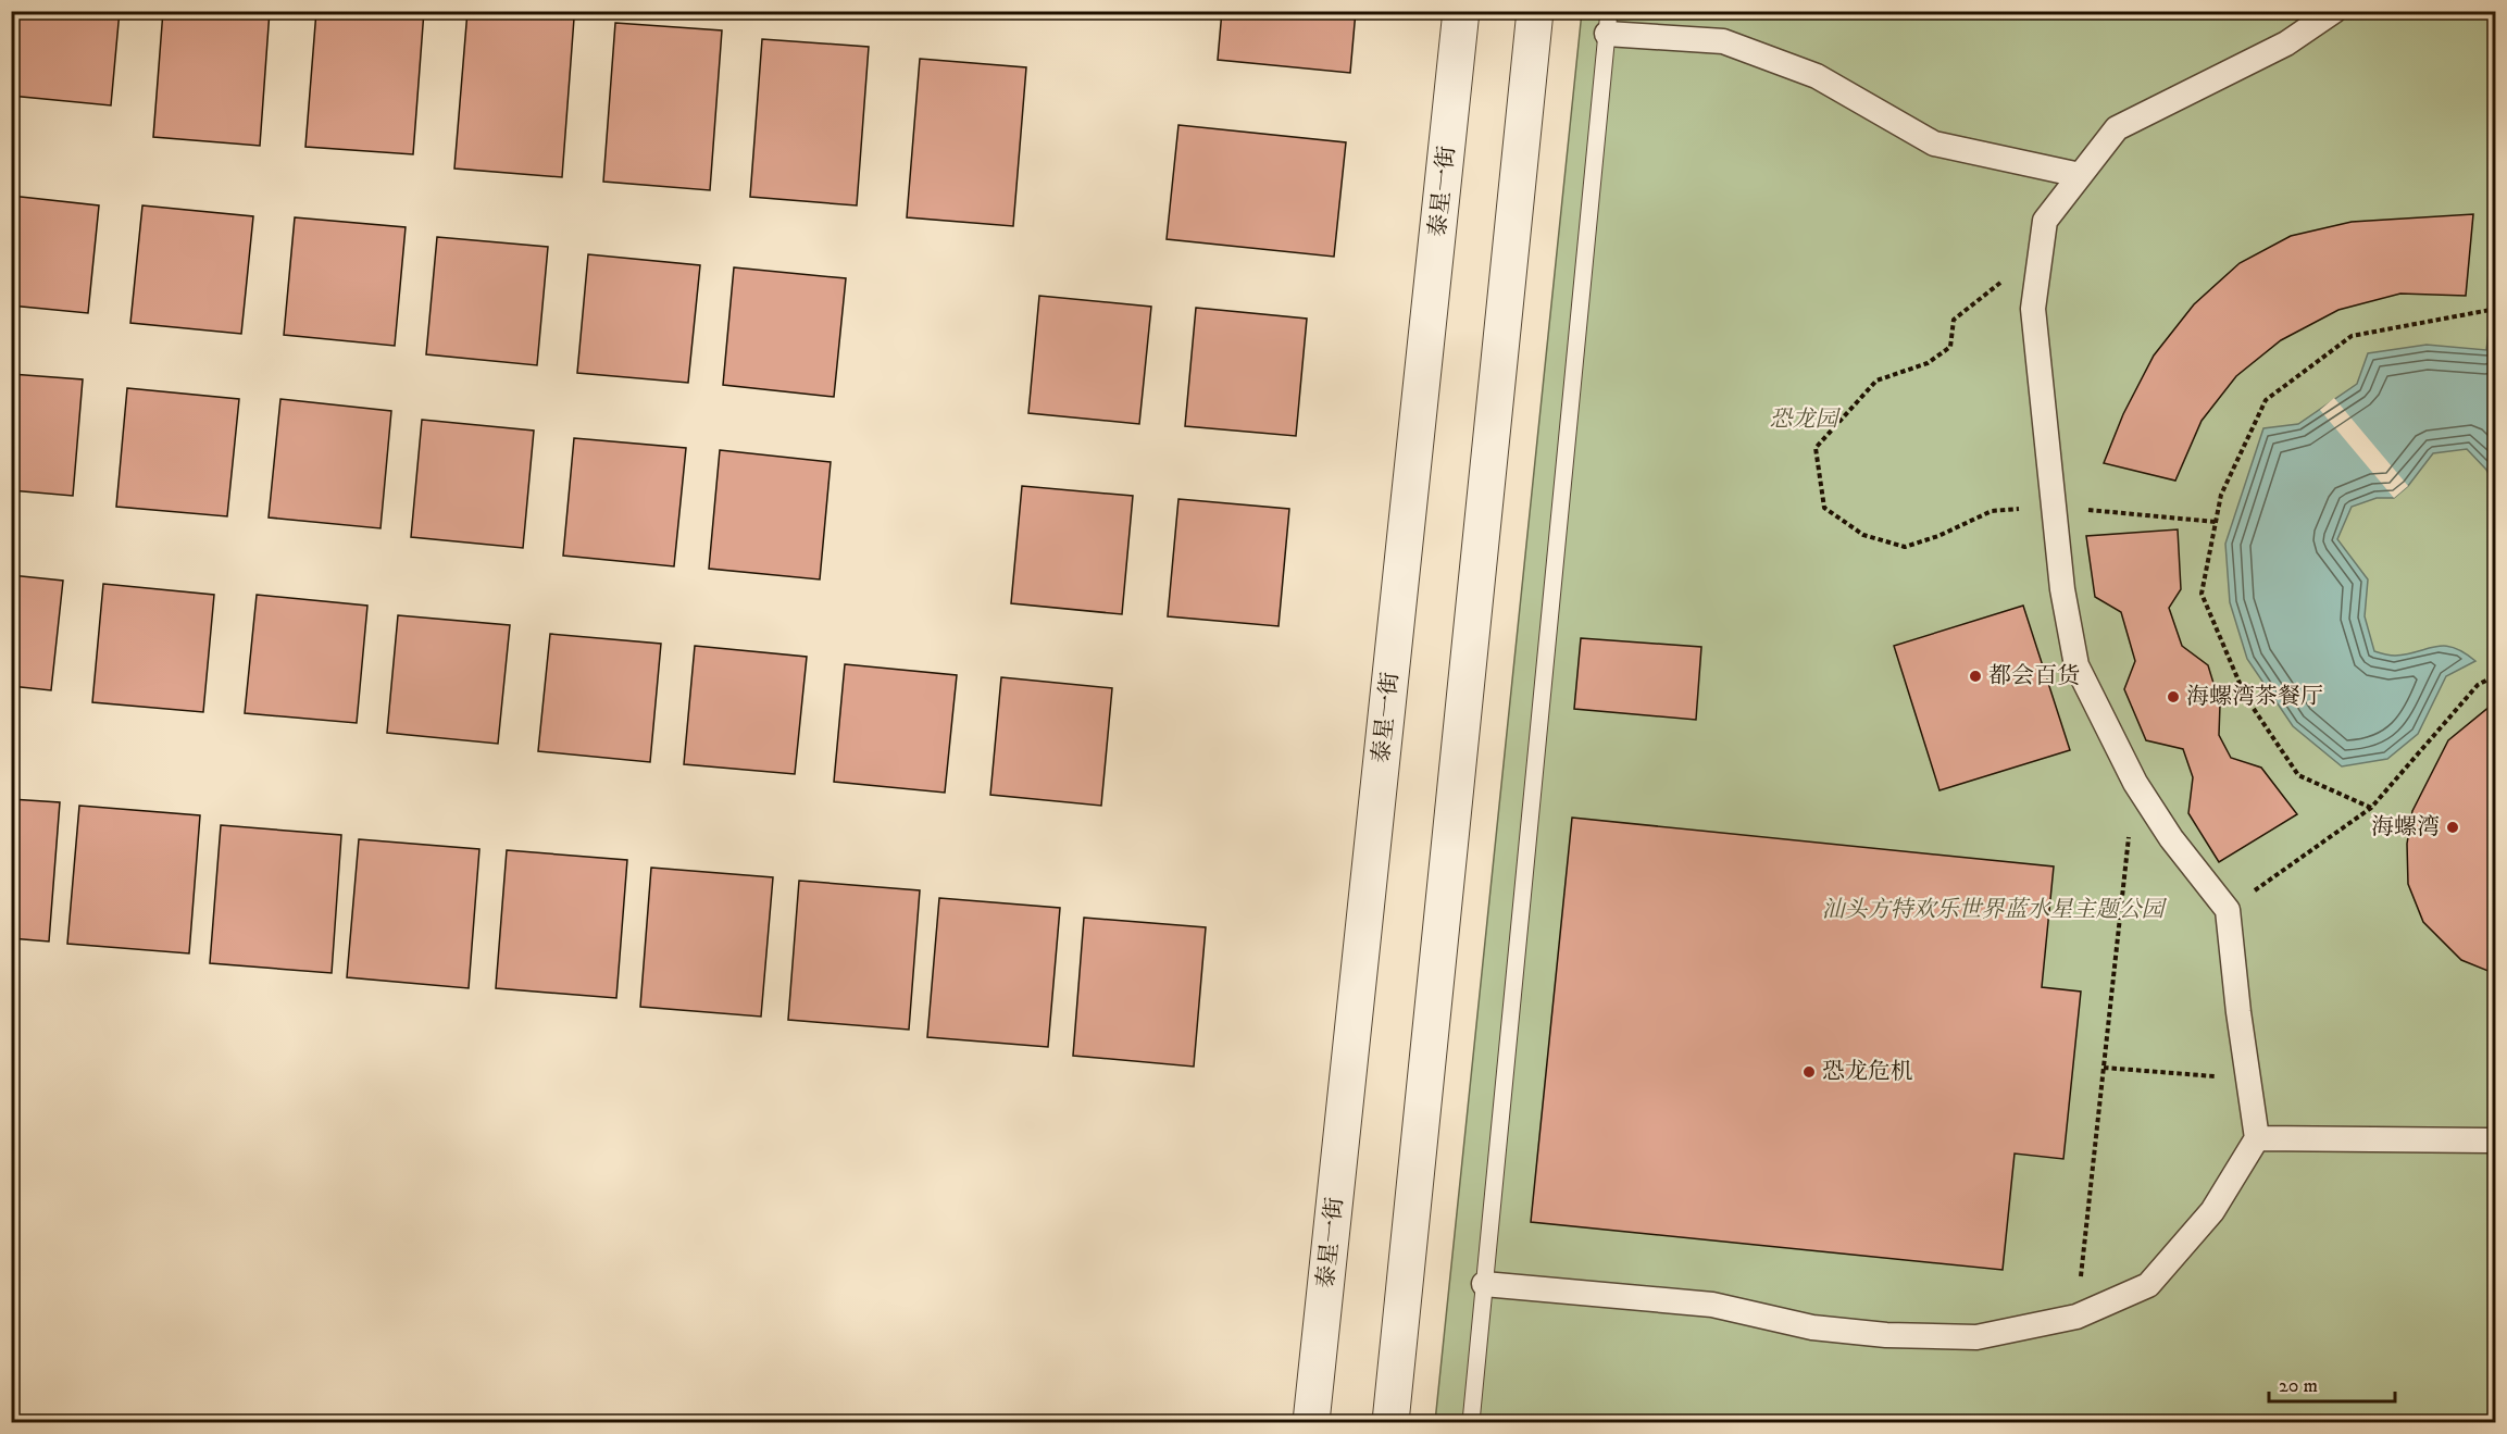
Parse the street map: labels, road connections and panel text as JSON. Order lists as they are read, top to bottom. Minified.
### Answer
{"streets":{"street":["泰星一街"]},"parks":["恐龙园","汕头方特欢乐世界蓝水星主题公园"],"places":["都会百货","海螺湾茶餐厅","海螺湾","恐龙危机"],"scale_bar":"20 m"}
